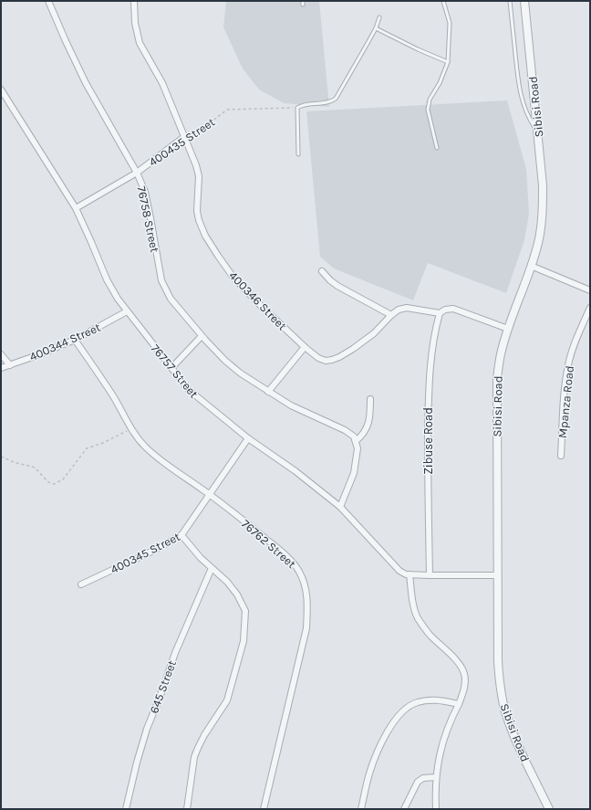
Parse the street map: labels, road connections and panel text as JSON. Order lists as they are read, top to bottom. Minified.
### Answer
{"streets":{"street":["Sibisi Road","400435 Street","76758 Street","400346 Street","400344 Street","76757 Street","Mpanza Road","Zibuse Road","76762 Street","400345 Street","645 Street"]},"crossings":[["400435 Street","76758 Street"],["400435 Street","400346 Street"],["400435 Street","76757 Street"],["400346 Street","Zibuse Road"],["400344 Street","76757 Street"],["400344 Street","76762 Street"],["76757 Street","Zibuse Road"],["76757 Street","400345 Street"],["76762 Street","400345 Street"]]}
